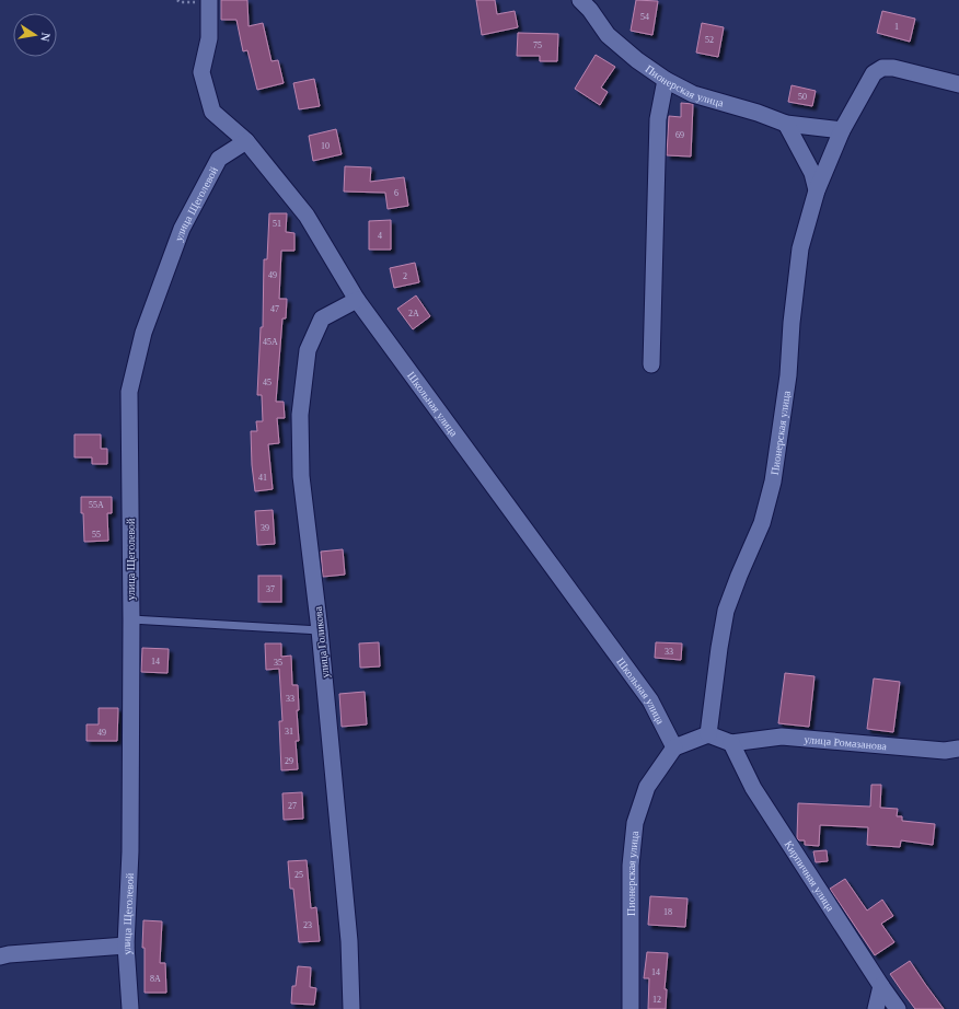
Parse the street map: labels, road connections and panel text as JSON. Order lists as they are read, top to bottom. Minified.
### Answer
{"streets":{"street":["Пионерская улица","улица Щеголевой","Школьная улица","улица Голикова","улица Ромазанова","Кирпичная улица"]},"crossings":[["Пионерская улица","Школьная улица"],["улица Щеголевой","Школьная улица"],["Школьная улица","улица Голикова"],["улица Ромазанова","Кирпичная улица"]],"house_numbers":["54","1","52","75","50","69","10","6","51","4","49","2","47","2А","45А","45","41","55А","39","55","37","33","14","35","33","31","49","29","27","25","18","23","14","8А","12"],"north":"right"}
